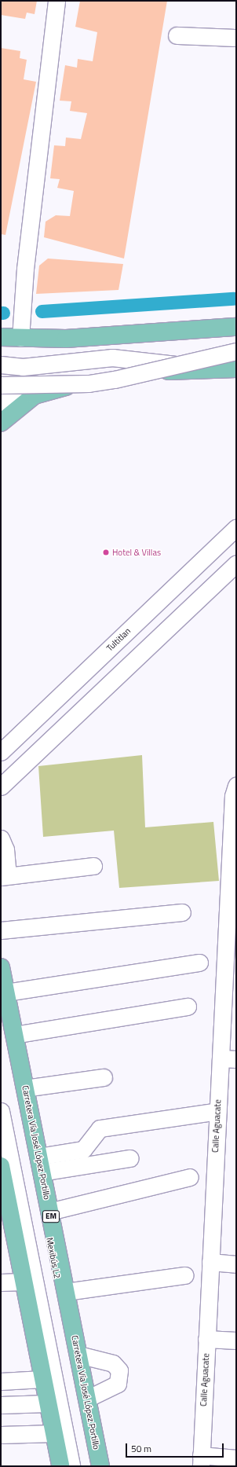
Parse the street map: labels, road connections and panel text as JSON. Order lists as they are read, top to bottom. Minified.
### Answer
{"streets":{"main road":["Carretera Vía José López Portillo","EM"],"street":["Tultitlan","Calle Aguacate","Mexibús L2"]},"crossings":[["Carretera Vía José López Portillo","Mexibús L2"]],"places":["Hotel & Villas"],"scale_bar":"50 m"}
